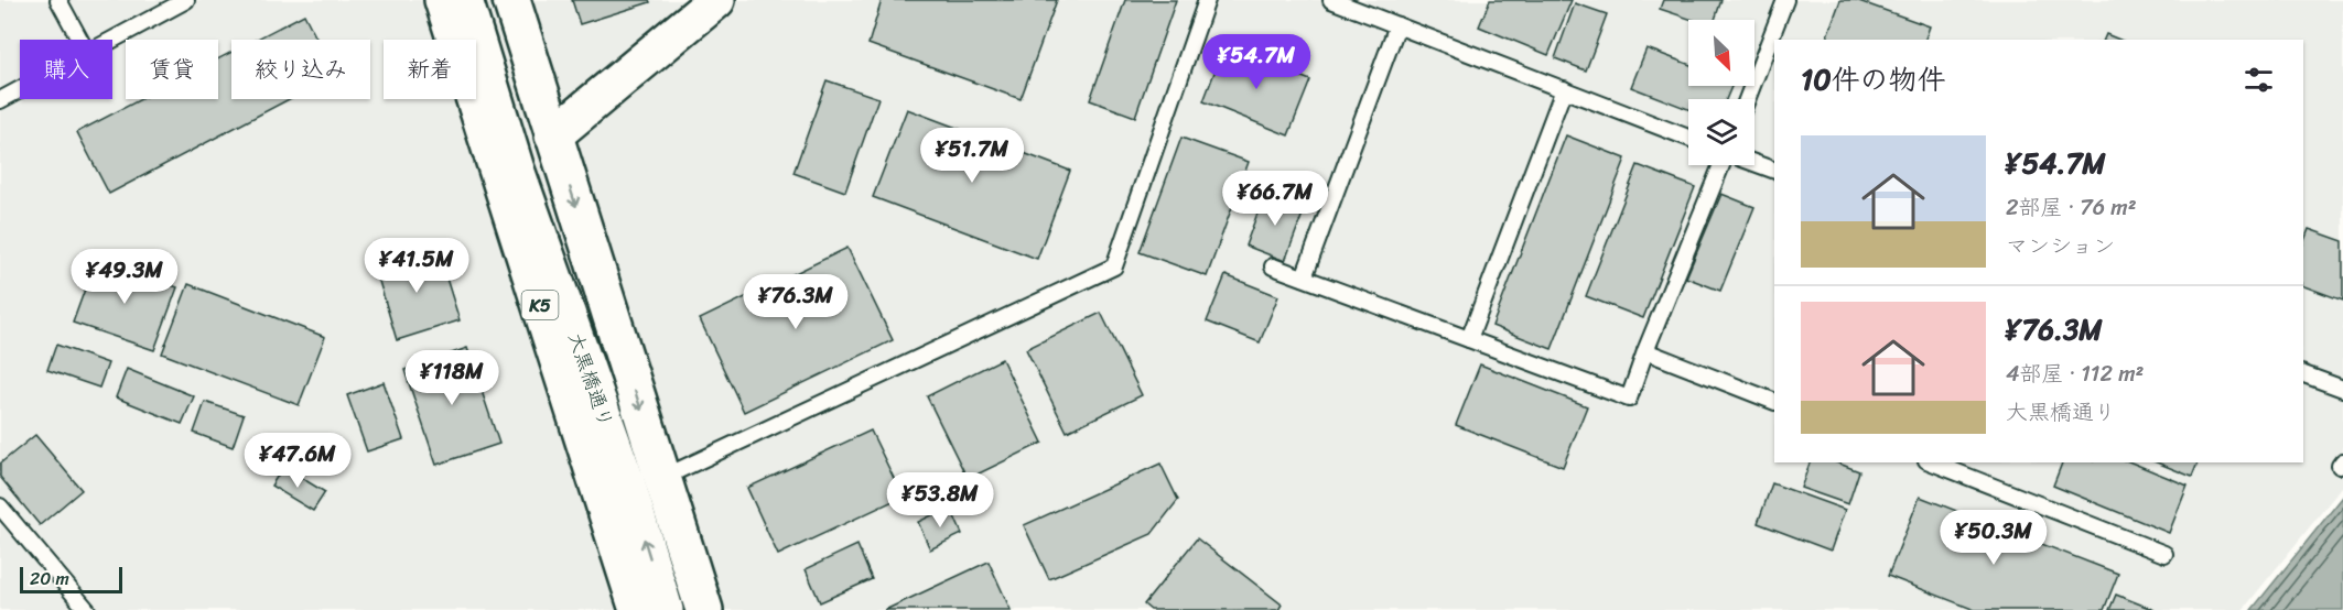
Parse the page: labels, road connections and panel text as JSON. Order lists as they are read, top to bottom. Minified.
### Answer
{"streets":{"main road":["K5","大黒橋通り"]},"scale_bar":"20 m","north":"bottom right","page":{"price":["¥54.7M","¥51.7M","¥66.7M","¥41.5M","¥49.3M","¥76.3M","¥118M","¥47.6M","¥53.8M","¥50.3M"],"chip":["購入","賃貸","絞り込み","新着"],"heading":"10件の物件","list":[{"name":"¥54.7M","note":"2部屋 · 76 m² · マンション"},{"name":"¥76.3M","note":"4部屋 · 112 m² · 大黒橋通り"}],"scale":"20 m"}}
